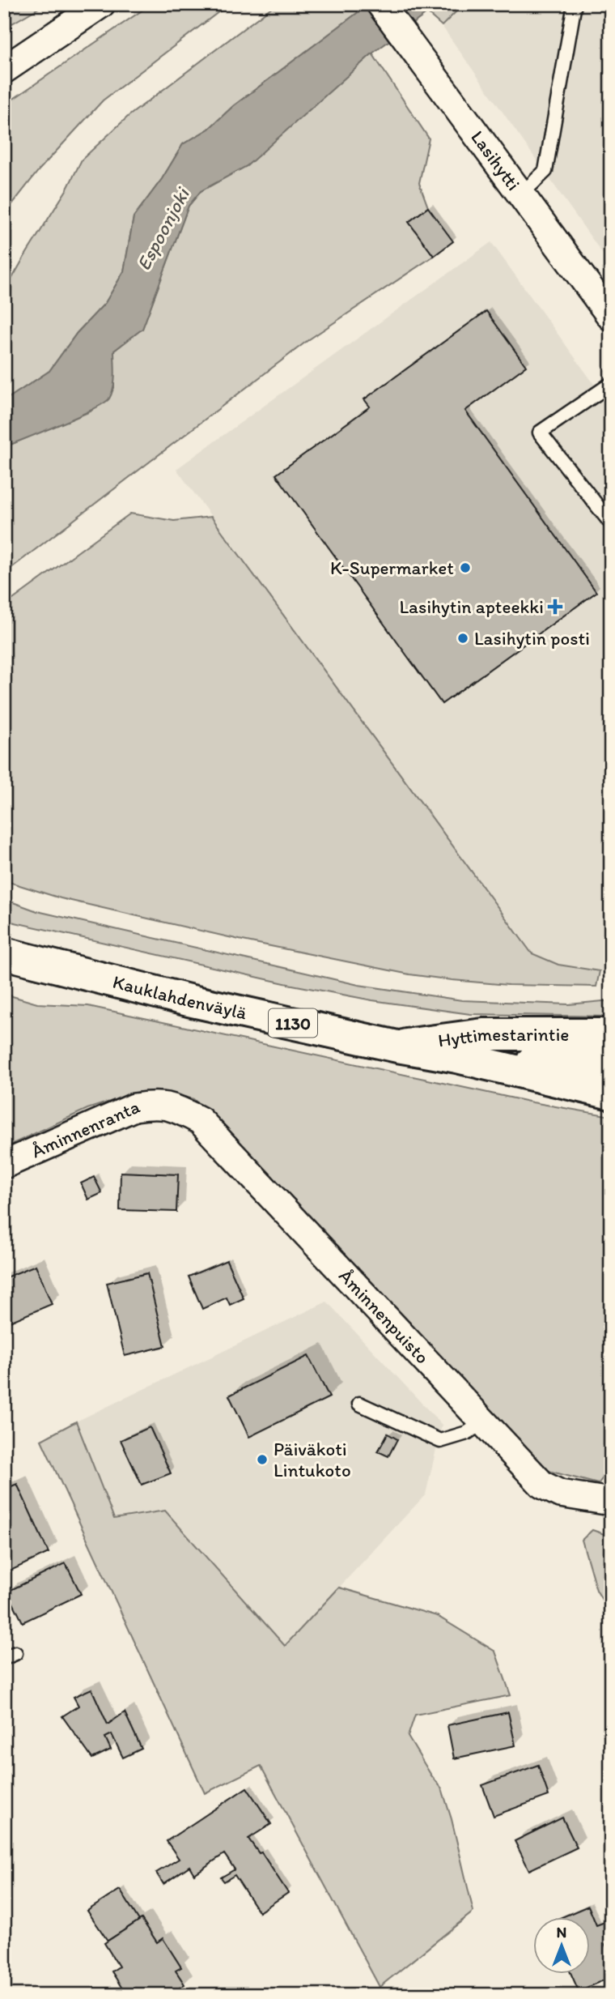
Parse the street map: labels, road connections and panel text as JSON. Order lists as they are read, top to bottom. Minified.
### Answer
{"streets":{"main road":["Kauklahdenväylä","1130","Hyttimestarintie"],"street":["Lasihytti","Åminnenranta","Åminnenpuisto"]},"crossings":[["Kauklahdenväylä","Hyttimestarintie"],["Åminnenranta","Åminnenpuisto"]],"water":["Espoonjoki"],"places":{"other":["K-Supermarket","Lasihytin posti","Päiväkoti Lintukoto"],"health":["Lasihytin apteekki"]},"north":"top"}
